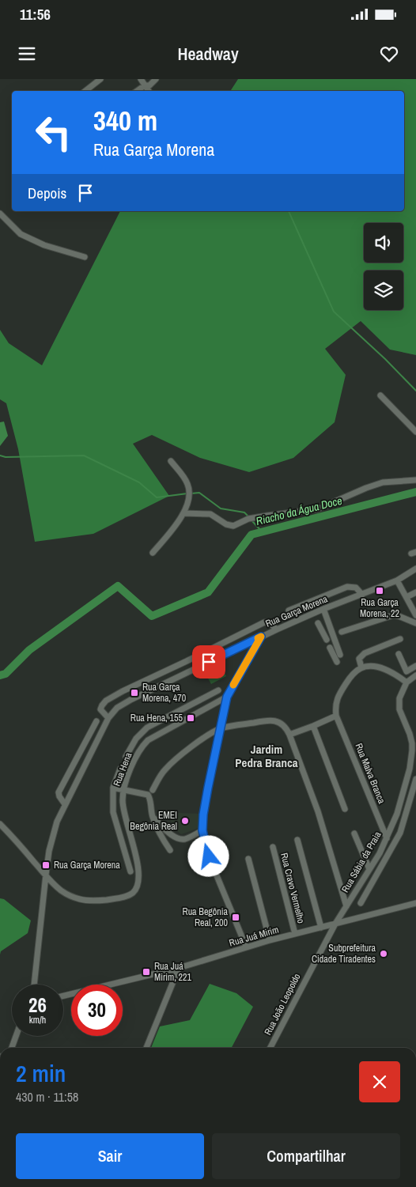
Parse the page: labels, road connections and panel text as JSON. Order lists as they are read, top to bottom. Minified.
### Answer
{"streets":{"street":["Rua Garça Morena","Rua Hena","Rua Malva Branca","Rua Sábia da Praia","Rua Cravo Vermelho","Rua Juá Mirim","Rua João Leopoldo"]},"crossings":[["Rua Garça Morena","Rua Hena"],["Rua Malva Branca","Rua Sábia da Praia"],["Rua Sábia da Praia","Rua Juá Mirim"],["Rua Sábia da Praia","Rua João Leopoldo"],["Rua Cravo Vermelho","Rua Juá Mirim"],["Rua Juá Mirim","Rua João Leopoldo"]],"districts":["Jardim Pedra Branca"],"water":["Riacho da Água Doce"],"places":{"transit":["Rua Garça Morena, 22","Rua Garça Morena, 470","Rua Hena, 155","Rua Garça Morena","Rua Begônia Real, 200","Rua Juá Mirim, 221"],"other":["EMEI Begônia Real","Subprefeitura Cidade Tiradentes"]},"page":{"status":"11:56","header":"Headway","turn":["340 m","Rua Garça Morena"],"then":"Depois","speed":"26 km/h","limit":"30","heading":["2 min","430 m · 11:58"],"buttons":["Sair","Compartilhar"]}}
